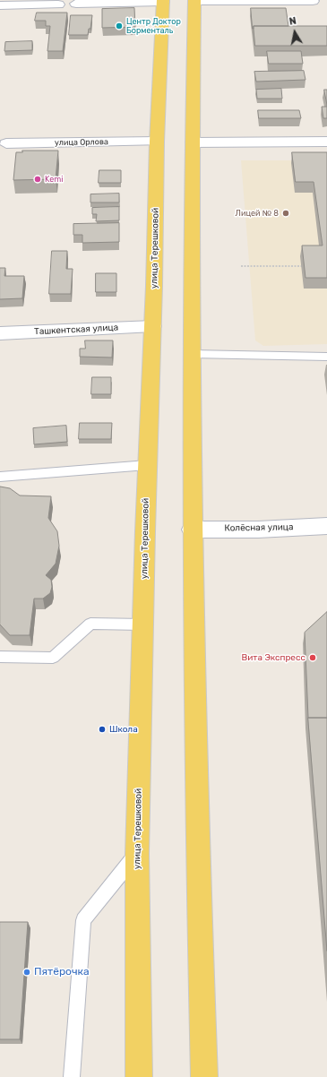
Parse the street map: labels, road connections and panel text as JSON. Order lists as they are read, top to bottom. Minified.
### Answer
{"streets":{"main road":["улица Терешковой"],"street":["улица Орлова","Ташкентская улица","Колёсная улица"]},"crossings":[["улица Орлова","улица Терешковой"],["улица Терешковой","Ташкентская улица"]],"places":["Центр Доктор Борменталь","Kemi","Лицей № 8","Вита Экспресс","Школа","Пятёрочка"],"north":"top"}
